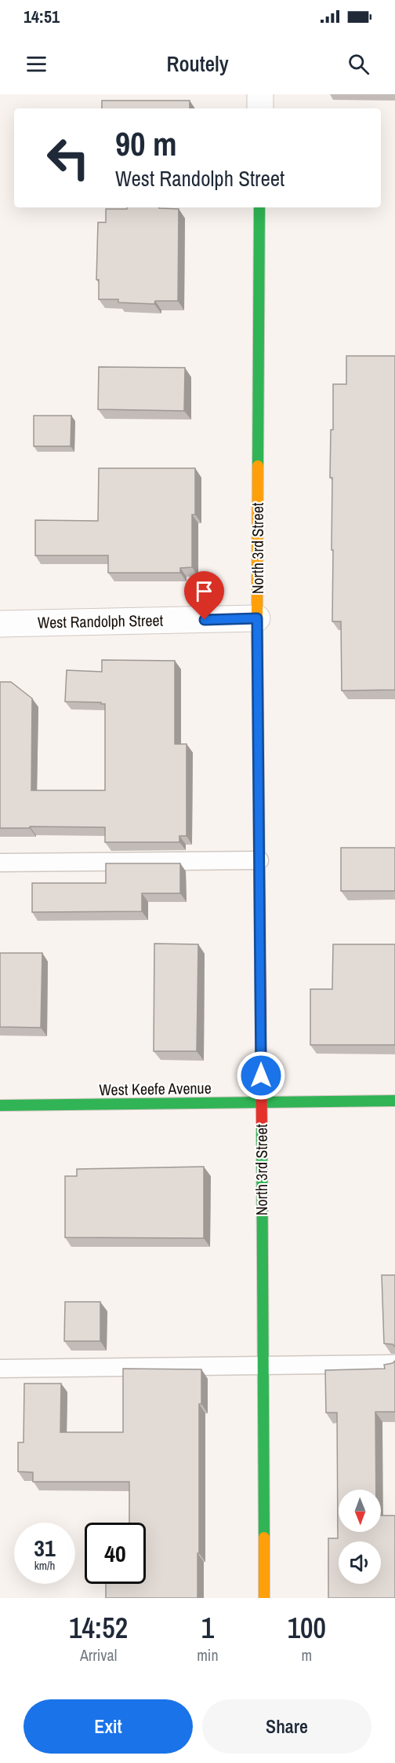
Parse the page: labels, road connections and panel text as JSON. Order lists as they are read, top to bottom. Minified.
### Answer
{"streets":{"street":["North 3rd Street","West Randolph Street","West Keefe Avenue"]},"crossings":[["North 3rd Street","West Randolph Street"],["North 3rd Street","West Keefe Avenue"]],"north":"bottom","page":{"status":"14:51","header":"Routely","turn":["90 m","West Randolph Street"],"speed":"31 km/h","limit":"40","eta":["14:52","Arrival","1","min","100","m"],"buttons":["Exit","Share"]}}
